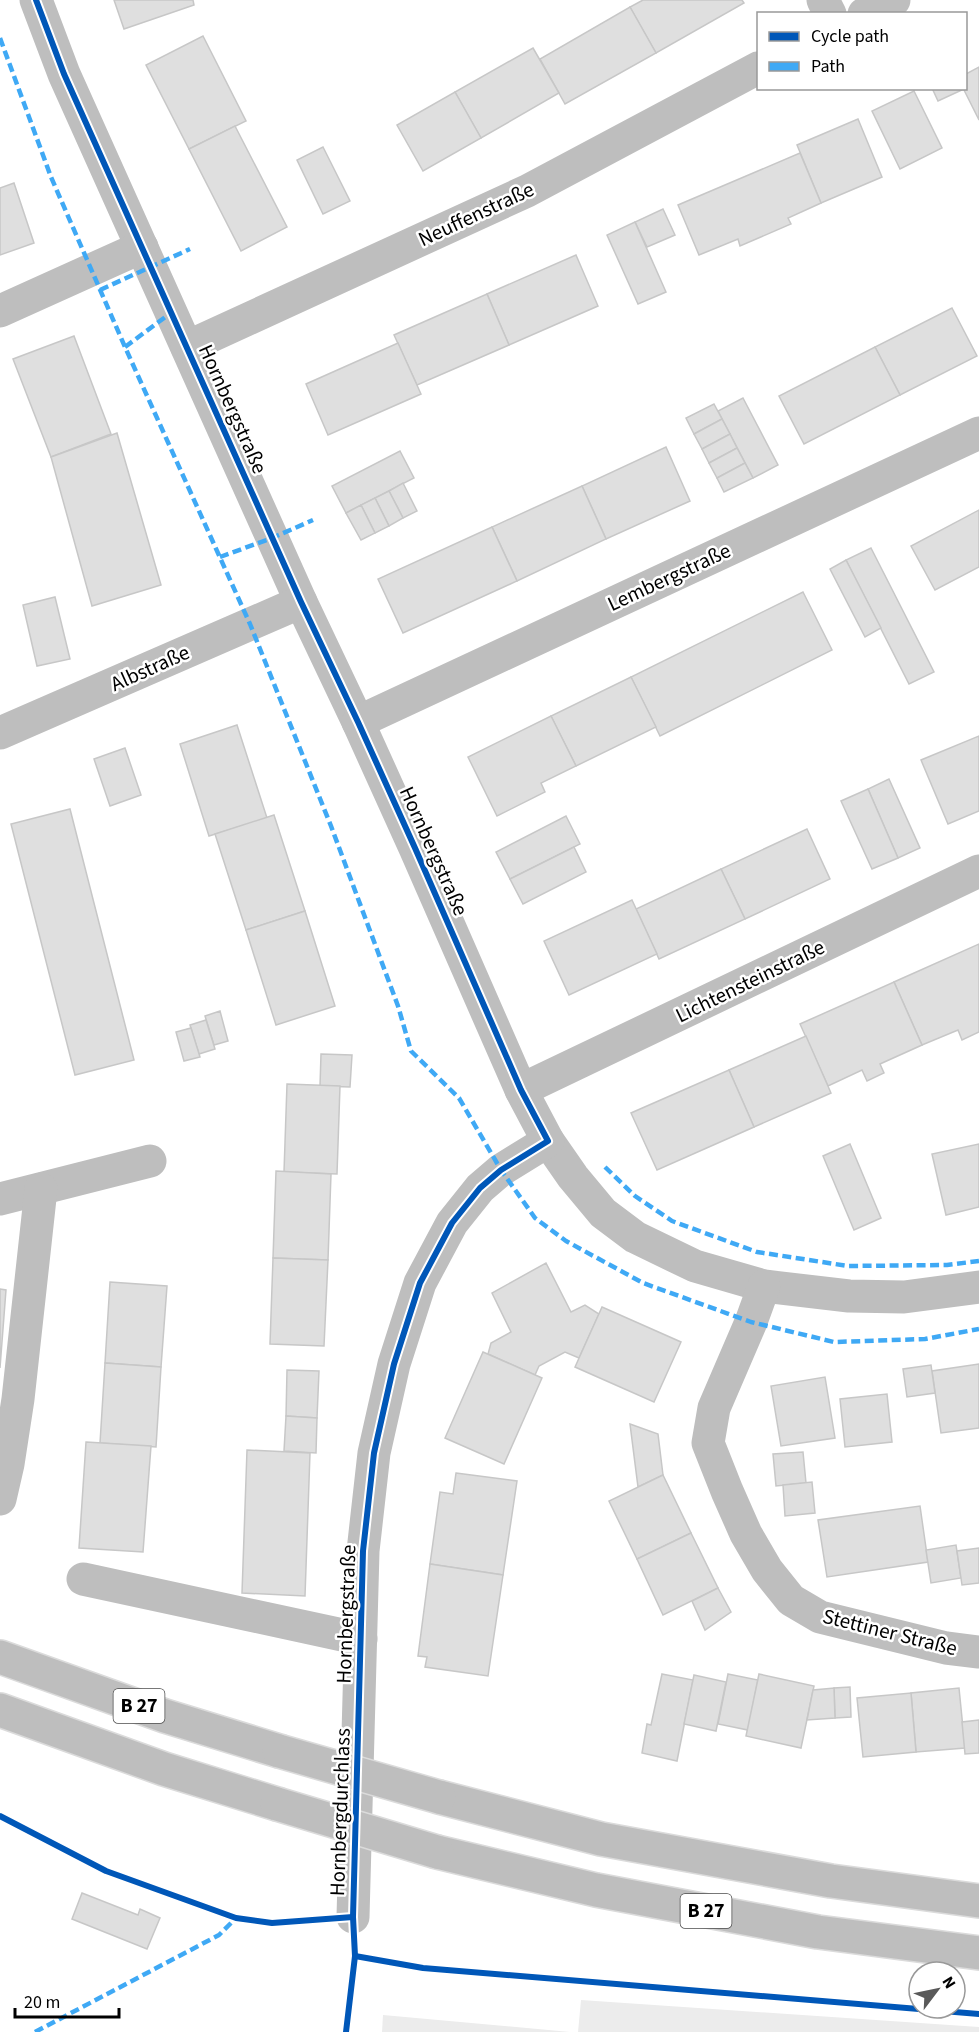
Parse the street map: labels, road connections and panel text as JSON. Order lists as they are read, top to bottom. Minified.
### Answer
{"streets":{"main road":["Neuffenstraße","Hornbergstraße","Lembergstraße","Albstraße","Lichtensteinstraße","Stettiner Straße","B 27","Hornbergdurchlass"]},"crossings":[["Neuffenstraße","Hornbergstraße"],["Hornbergstraße","Lembergstraße"],["Hornbergstraße","Albstraße"],["Hornbergstraße","Lichtensteinstraße"],["Hornbergstraße","Hornbergdurchlass"]],"legend":["Cycle path","Path"],"scale_bar":"20 m","north":"top right"}
